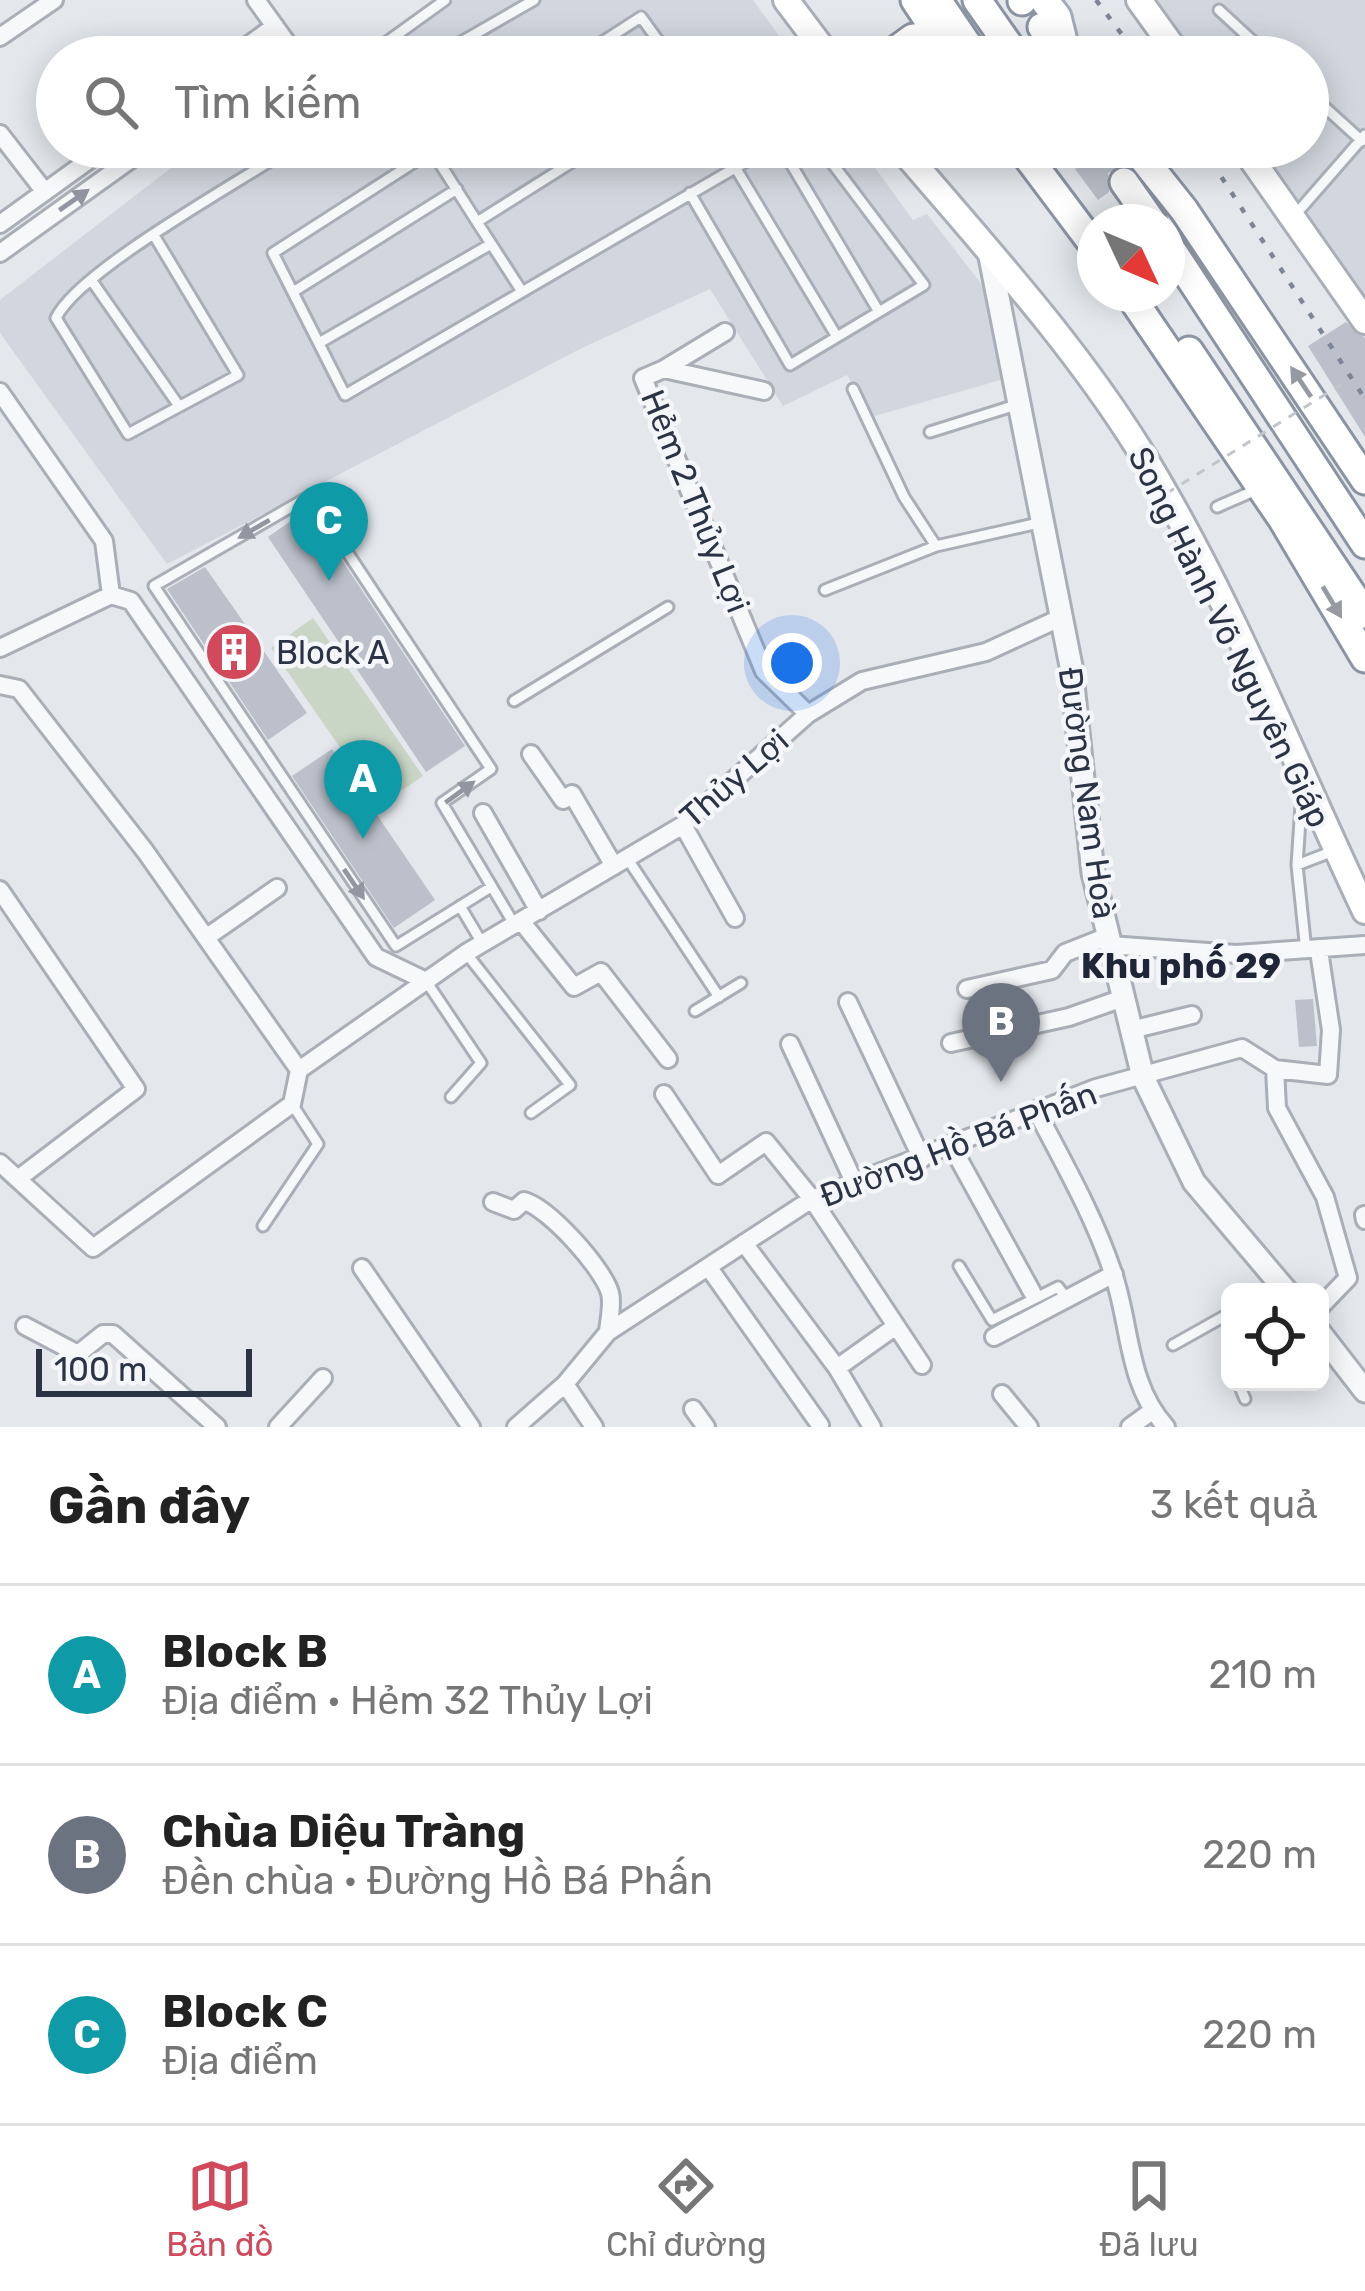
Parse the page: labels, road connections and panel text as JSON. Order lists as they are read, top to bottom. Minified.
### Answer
{"streets":{"main road":["Song Hành Võ Nguyên Giáp"],"street":["Hẻm 2 Thủy Lợi","Thủy Lợi","Đường Nam Hoà","Đường Hồ Bá Phấn"]},"crossings":[["Hẻm 2 Thủy Lợi","Thủy Lợi"],["Song Hành Võ Nguyên Giáp","Đường Nam Hoà"],["Thủy Lợi","Đường Nam Hoà"],["Đường Nam Hoà","Đường Hồ Bá Phấn"]],"districts":["Khu phố 29"],"places":{"building":["Block A"]},"scale_bar":"100 m","north":"bottom right","page":{"search":"Tìm kiếm","pins":["C","A","B"],"scale":"100 m","heading":["Gần đây","3 kết quả"],"list":[{"mark":"A","name":"Block B","note":"Địa điểm · Hẻm 32 Thủy Lợi","value":"210 m"},{"mark":"B","name":"Chùa Diệu Tràng","note":"Đền chùa · Đường Hồ Bá Phấn","value":"220 m"},{"mark":"C","name":"Block C","note":"Địa điểm","value":"220 m"}],"nav":["Bản đồ","Chỉ đường","Đã lưu"]}}
